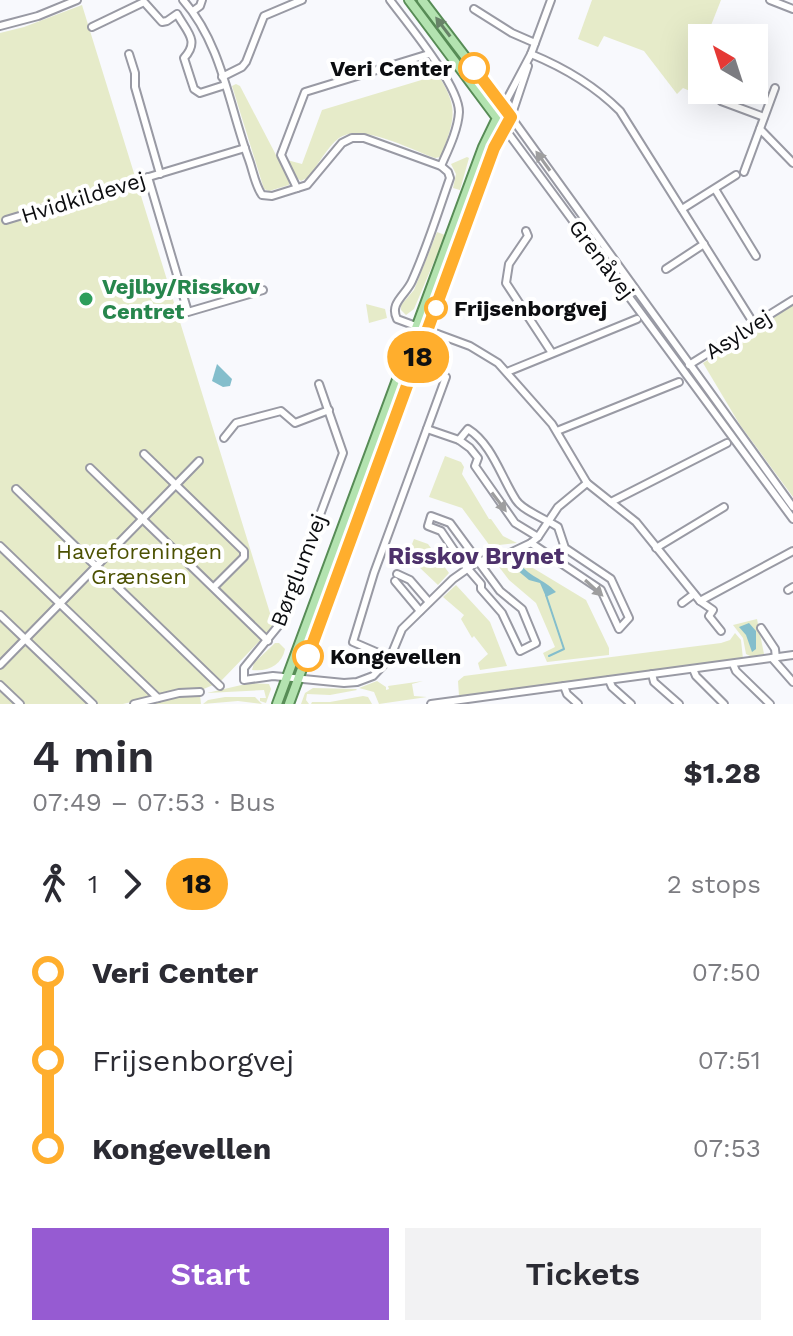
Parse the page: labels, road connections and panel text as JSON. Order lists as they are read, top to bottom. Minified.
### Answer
{"streets":{"main road":["Grenåvej"],"street":["Hvidkildevej","Asylvej","Børglumvej"]},"crossings":[["Grenåvej","Asylvej"]],"districts":["Risskov Brynet"],"parks":["Haveforeningen Grænsen"],"places":["Veri Center","Vejlby/Risskov Centret","Frijsenborgvej","Kongevellen"],"lines":["bus line 18"],"north":"top left","page":{"on_map":"18","heading":["4 min","07:49 – 07:53 · Bus","$1.28"],"legs":["1","18","2 stops"],"list":[{"name":"Veri Center","value":"07:50"},{"name":"Frijsenborgvej","value":"07:51"},{"name":"Kongevellen","value":"07:53"}],"buttons":["Start","Tickets"]}}
